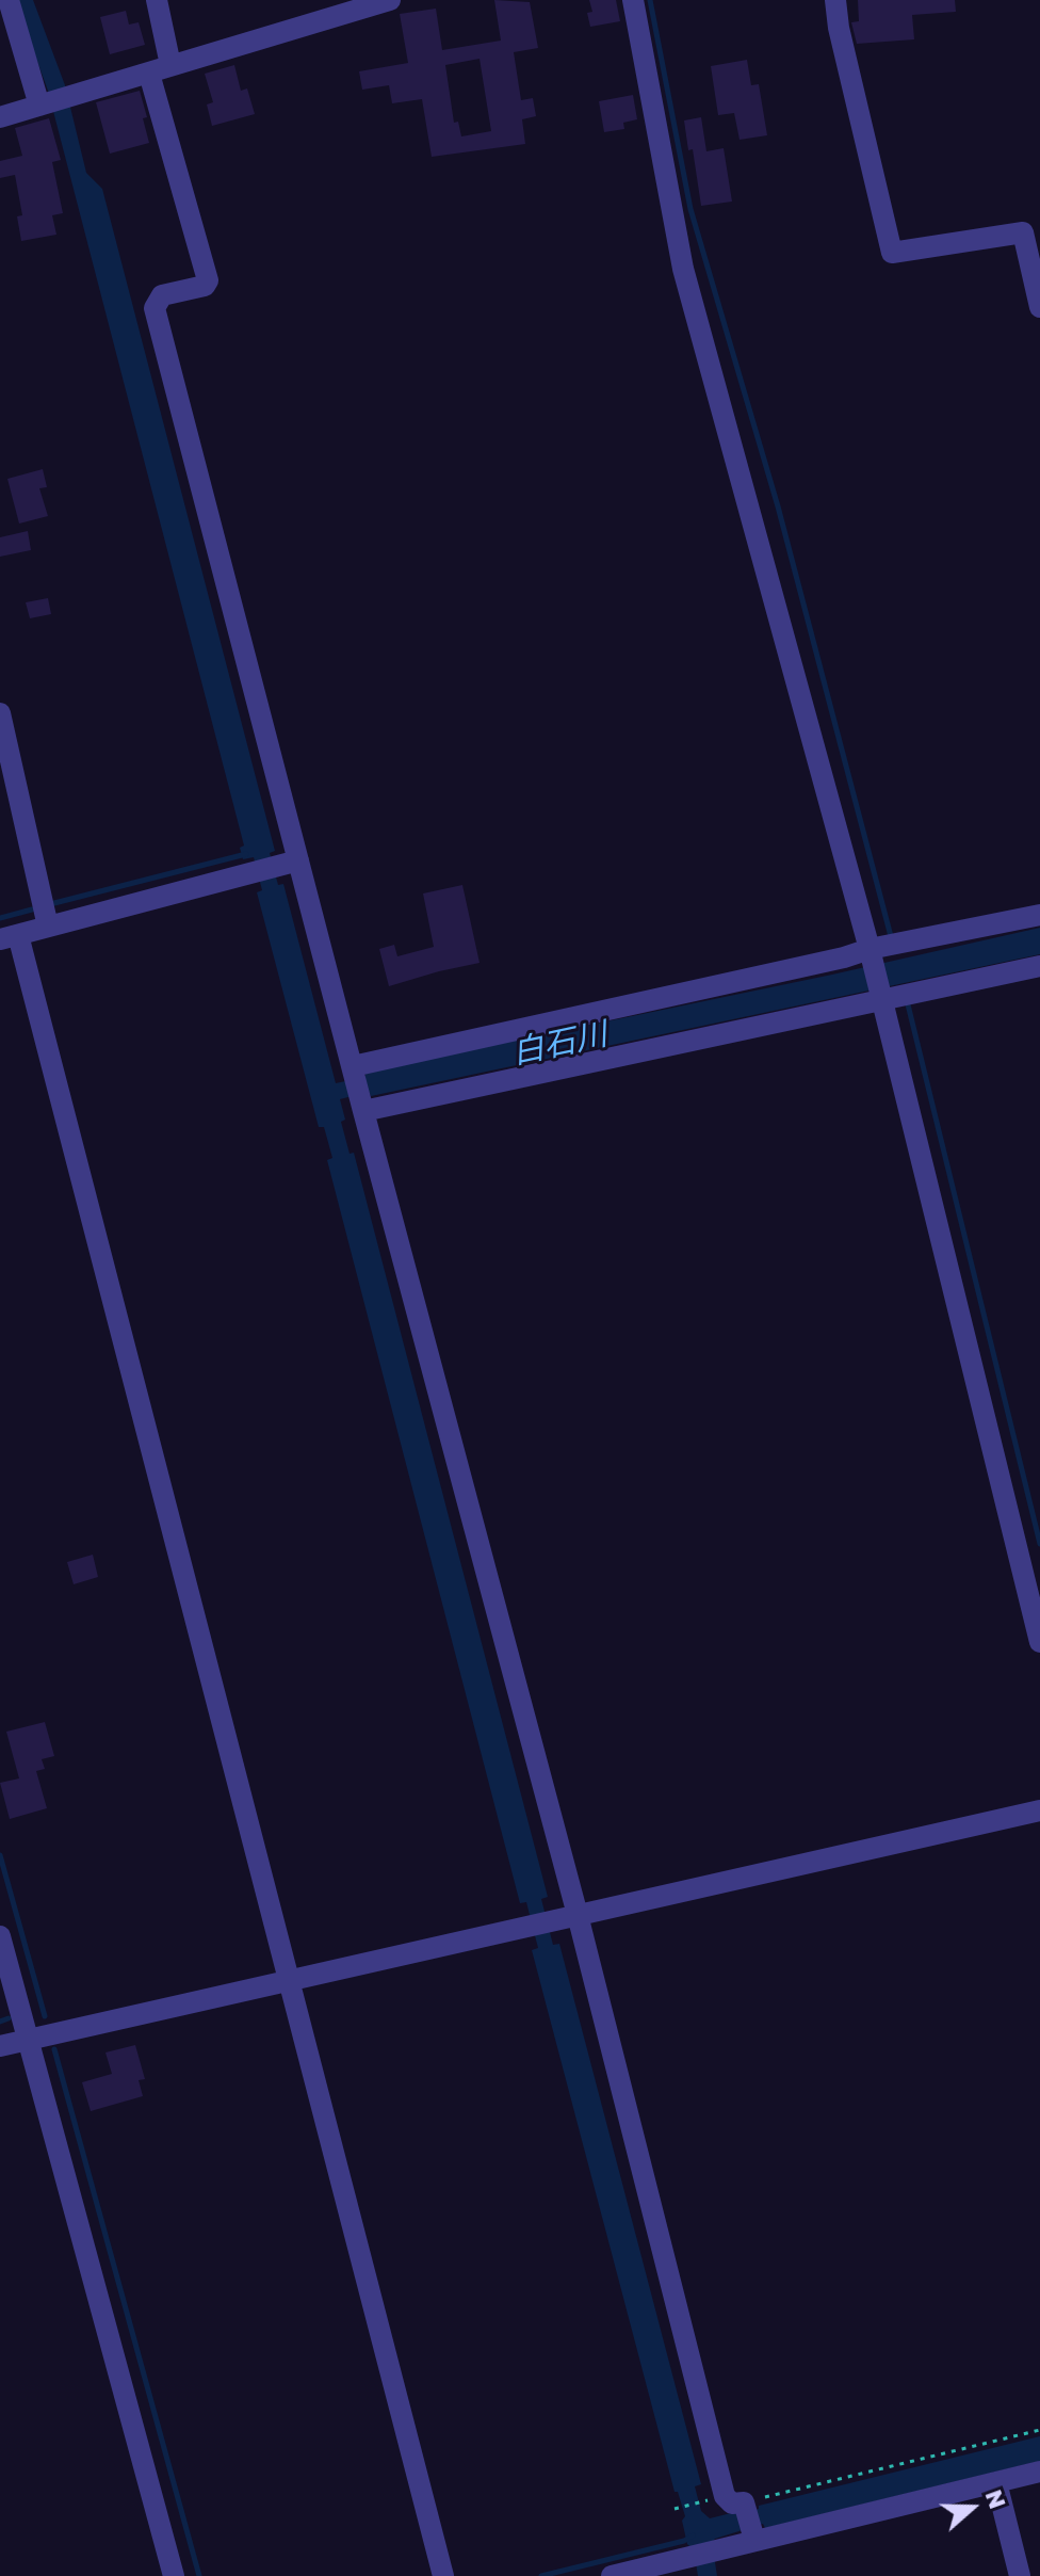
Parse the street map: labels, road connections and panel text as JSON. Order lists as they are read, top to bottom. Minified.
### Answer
{"water":["白石川"],"north":"right"}
